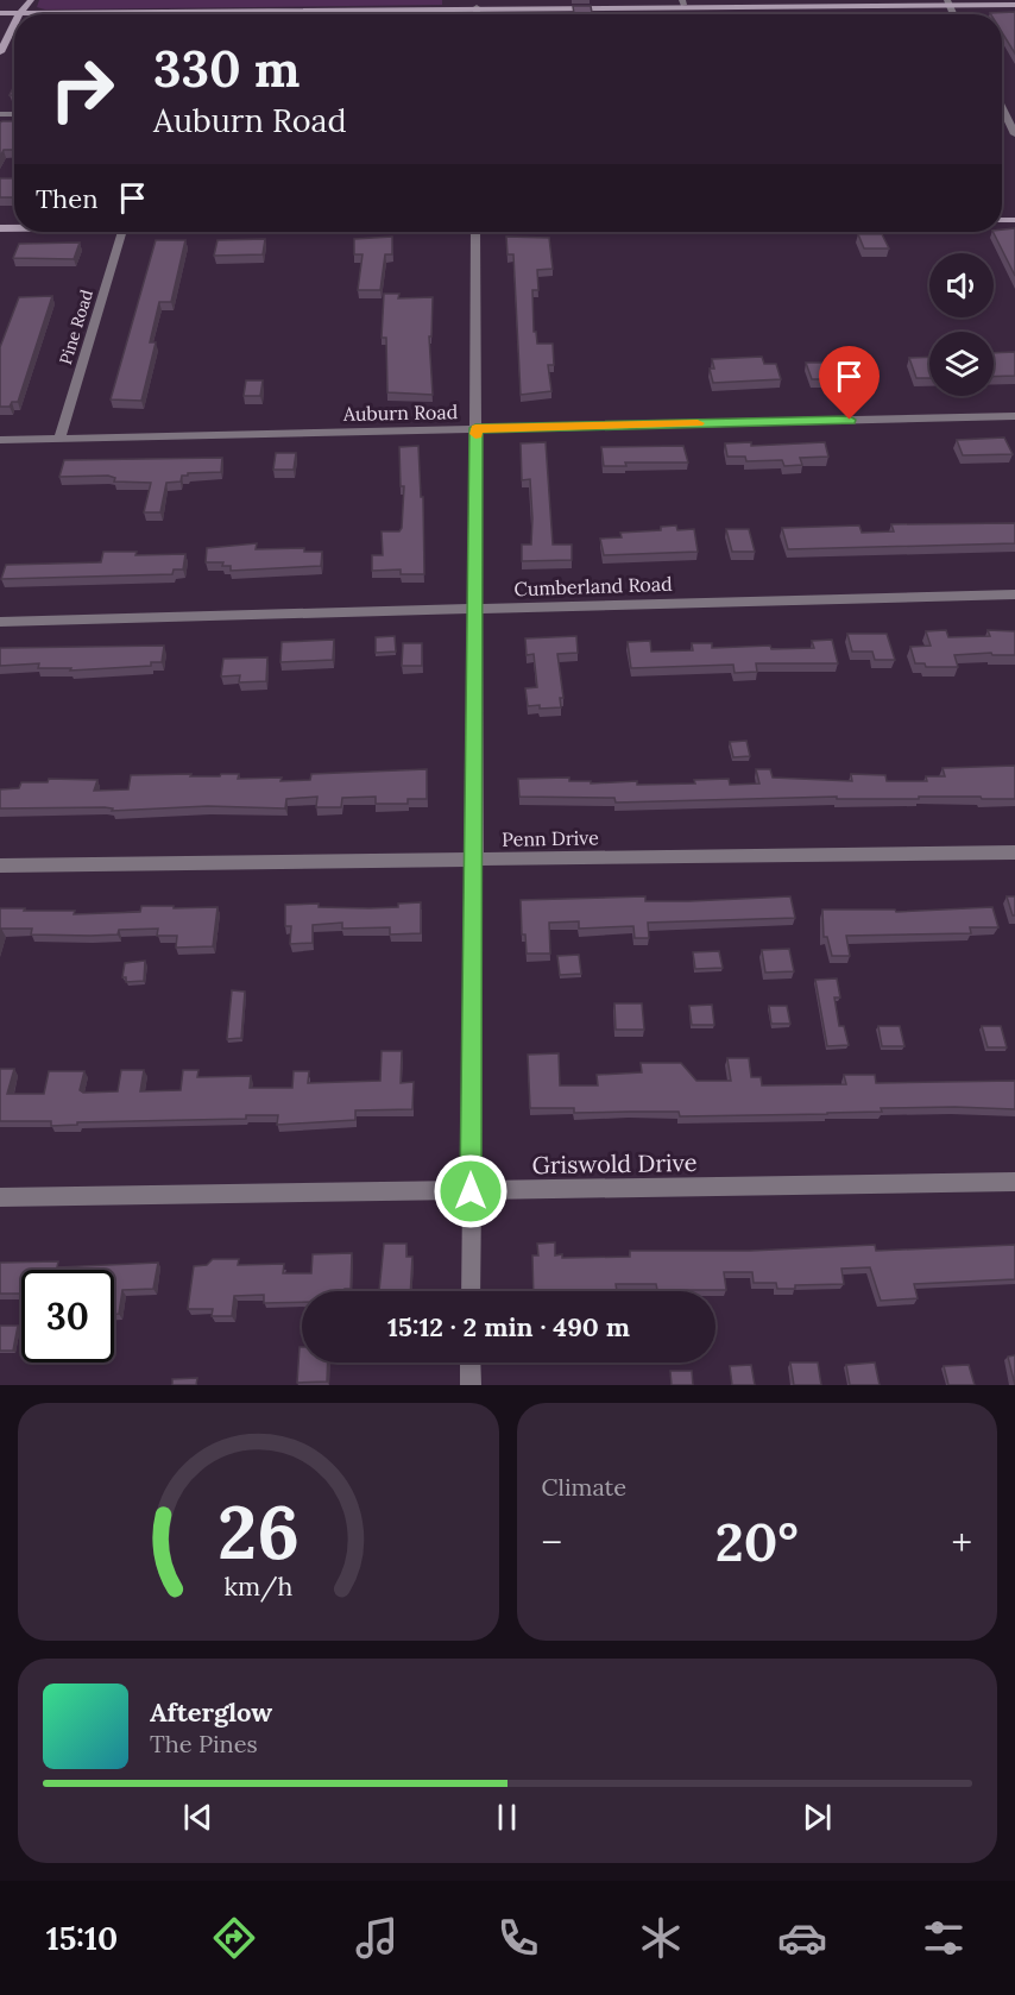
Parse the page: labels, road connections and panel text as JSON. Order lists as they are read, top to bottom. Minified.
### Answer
{"streets":{"street":["Pine Road","Auburn Road","Cumberland Road","Penn Drive","Griswold Drive"]},"crossings":[["Pine Road","Auburn Road"]],"page":{"turn":["330 m","Auburn Road"],"then":"Then","limit":"30","trip":"15:12 · 2 min · 490 m","tile":"Climate","heat":["−","20°","+"],"song":["Afterglow","The Pines"],"tabs":"15:10","gauge":["26","km/h"]}}
